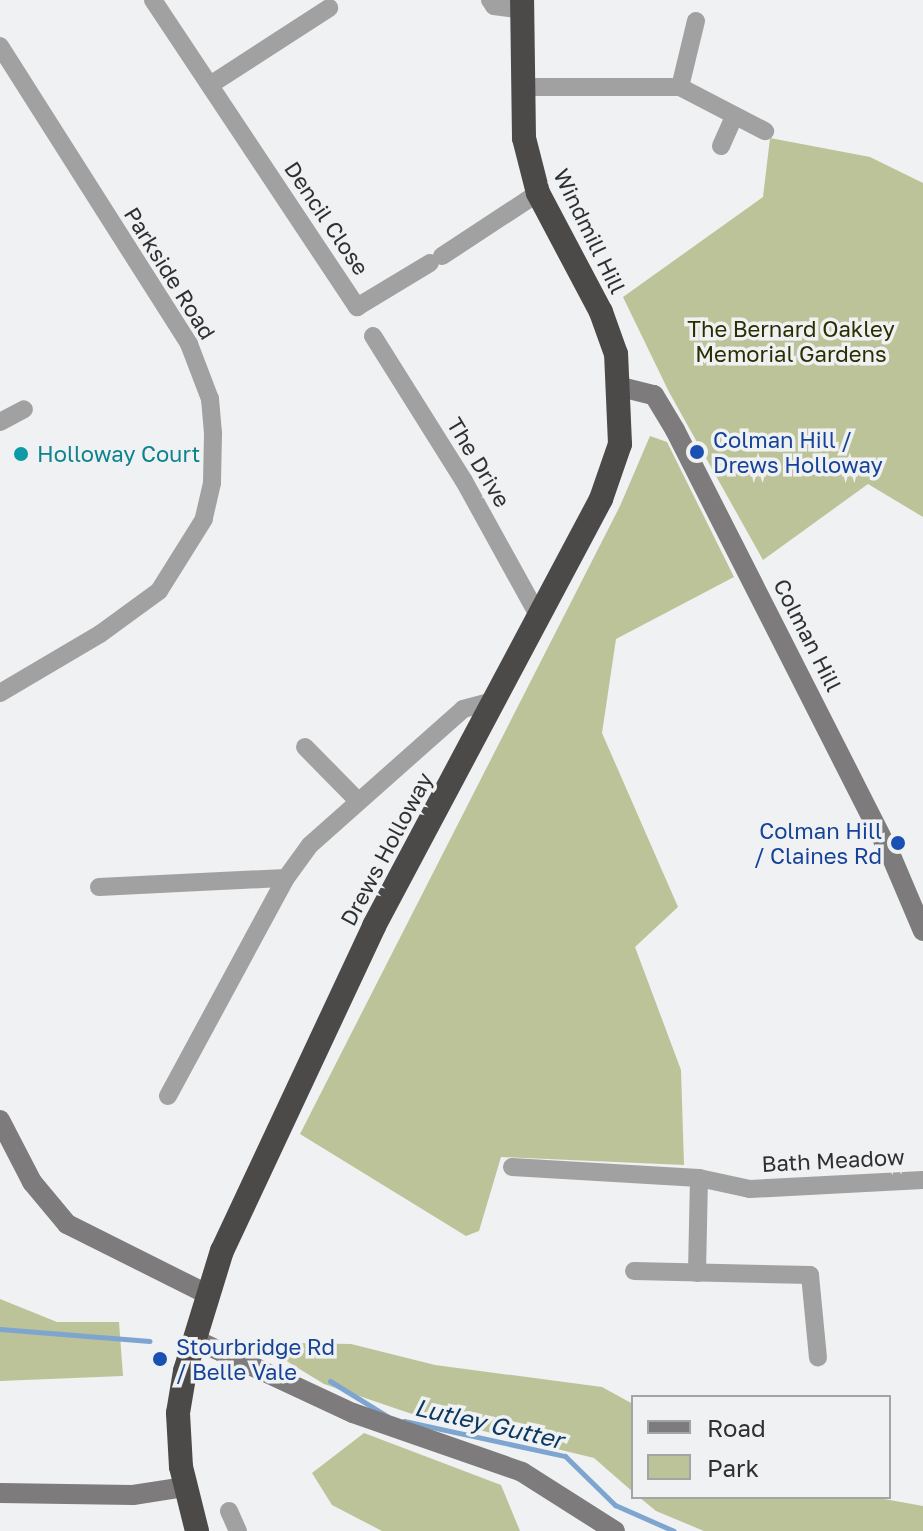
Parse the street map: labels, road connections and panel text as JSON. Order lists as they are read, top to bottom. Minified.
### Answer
{"streets":{"highway":["Windmill Hill","Drews Holloway"],"street":["Dencil Close","Parkside Road","The Drive","Colman Hill","Bath Meadow"]},"crossings":[["Dencil Close","Windmill Hill"],["Windmill Hill","Colman Hill"],["Windmill Hill","Drews Holloway"],["The Drive","Drews Holloway"],["Colman Hill","Drews Holloway"]],"water":["Lutley Gutter"],"parks":["The Bernard Oakley Memorial Gardens"],"places":["Colman Hill / Drews Holloway","Holloway Court","Colman Hill / Claines Rd","Stourbridge Rd / Belle Vale"],"legend":["Road","Park"]}
